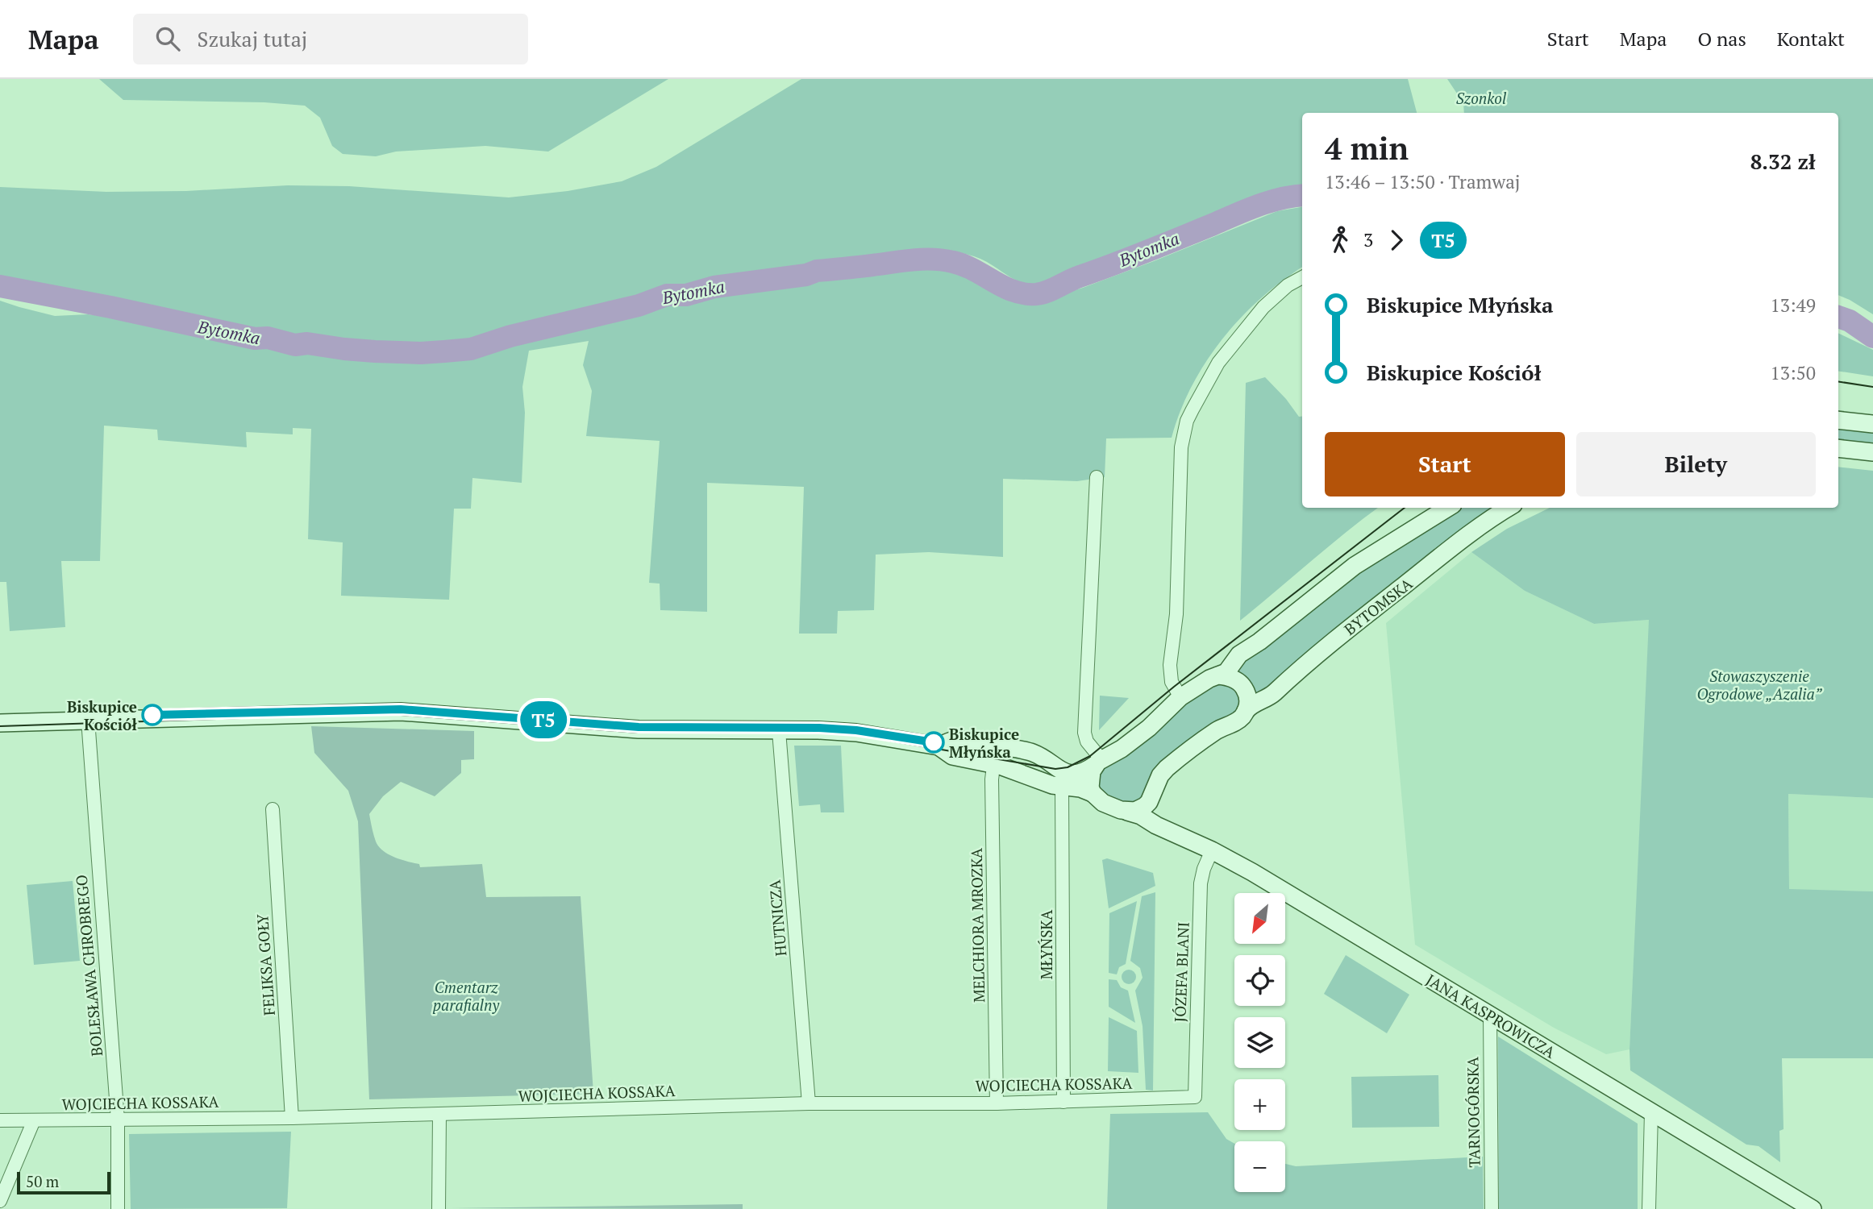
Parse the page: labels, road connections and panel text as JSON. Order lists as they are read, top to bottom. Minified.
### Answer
{"streets":{"street":["BYTOMSKA","HUTNICZA","MELCHIORA MROZKA","MŁYŃSKA","FELIKSA GOŁY","BOLESŁAWA CHROBREGO","JÓZEFA BLANI","JANA KASPROWICZA","WOJCIECHA KOSSAKA","TARNOGÓRSKA"]},"crossings":[["HUTNICZA","WOJCIECHA KOSSAKA"],["MELCHIORA MROZKA","WOJCIECHA KOSSAKA"],["MŁYŃSKA","WOJCIECHA KOSSAKA"],["FELIKSA GOŁY","WOJCIECHA KOSSAKA"],["BOLESŁAWA CHROBREGO","WOJCIECHA KOSSAKA"],["JÓZEFA BLANI","JANA KASPROWICZA"],["JÓZEFA BLANI","WOJCIECHA KOSSAKA"],["JANA KASPROWICZA","TARNOGÓRSKA"]],"water":["Bytomka"],"parks":["Szonkol","Stowaszyszenie Ogrodowe „Azalia”","Cmentarz parafialny"],"places":["Biskupice Kościół","Biskupice Młyńska"],"lines":["tram line T5"],"scale_bar":"50 m","north":"bottom left","page":{"header":"Mapa","search":"Szukaj tutaj","nav":["Start","Mapa","O nas","Kontakt"],"on_map":"T5","heading":["4 min","13:46 – 13:50 · Tramwaj","8.32 zł"],"legs":["3","T5"],"list":[{"name":"Biskupice Młyńska","value":"13:49"},{"name":"Biskupice Kościół","value":"13:50"}],"buttons":["Start","Bilety"],"map_buttons":["+","−"],"scale":"50 m"}}
